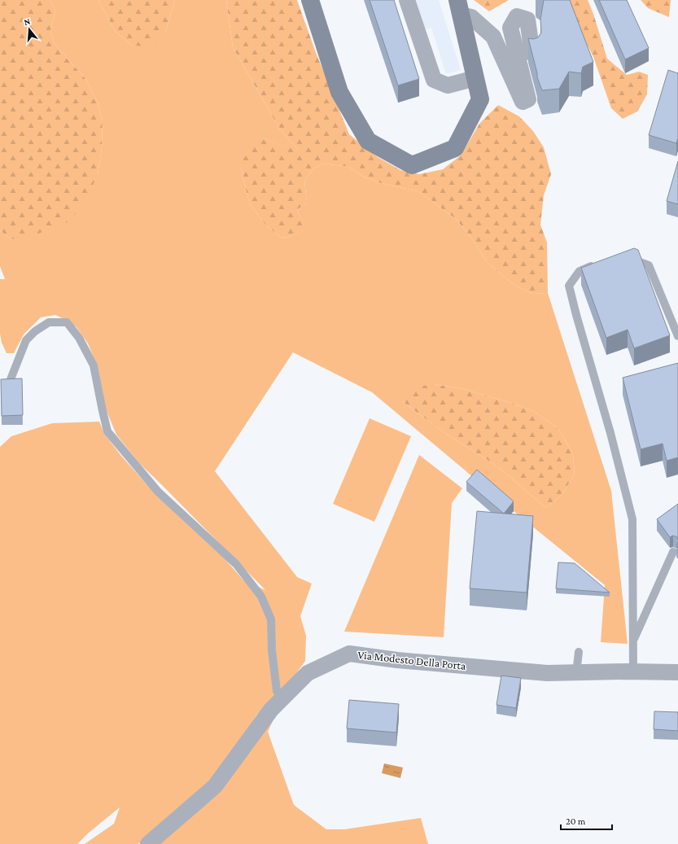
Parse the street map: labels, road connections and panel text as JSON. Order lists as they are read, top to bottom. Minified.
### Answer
{"streets":{"street":["Via Modesto Della Porta"]},"scale_bar":"20 m","north":"top"}
